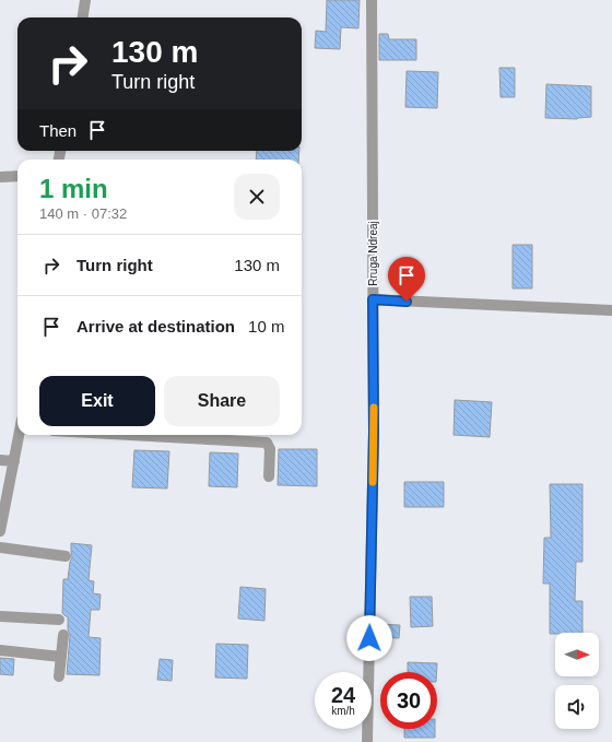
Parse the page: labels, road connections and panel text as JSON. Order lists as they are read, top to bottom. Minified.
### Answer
{"streets":{"street":["Rruga Ndreaj"]},"north":"right","page":{"turn":["130 m","Turn right"],"then":"Then","heading":["1 min","140 m · 07:32"],"list":[{"name":"Turn right","value":"130 m"},{"name":"Arrive at destination","value":"10 m"}],"buttons":["Exit","Share"],"speed":"24 km/h","limit":"30"}}
